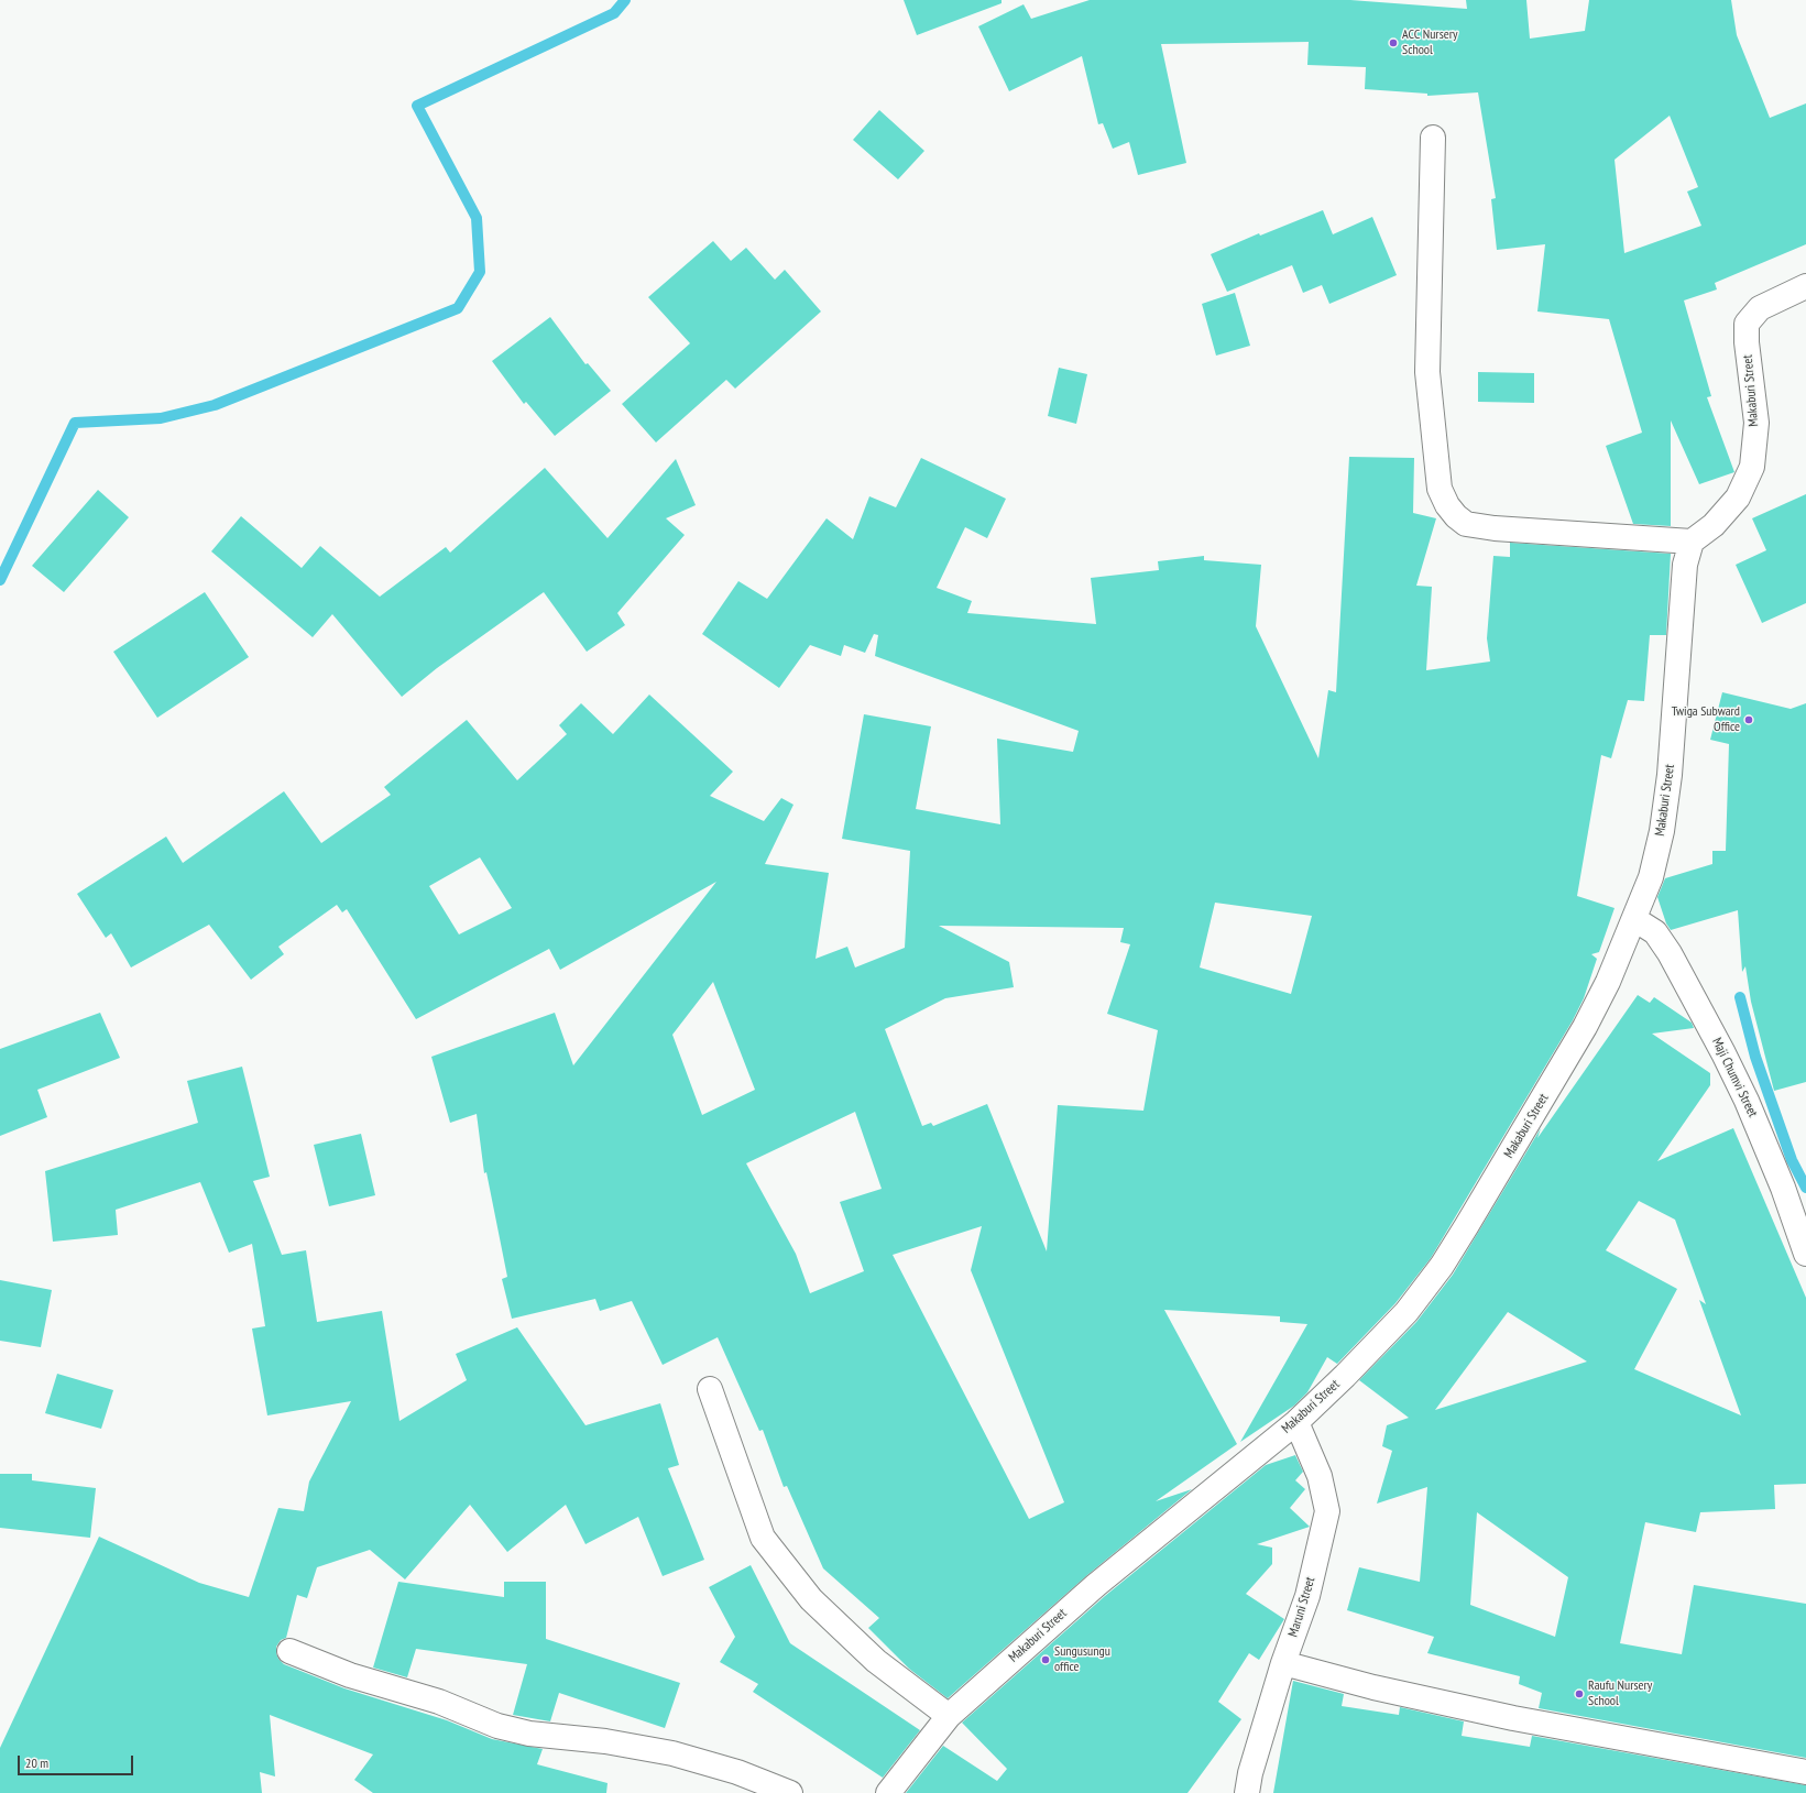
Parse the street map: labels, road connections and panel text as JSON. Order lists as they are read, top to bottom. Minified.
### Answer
{"streets":{"street":["Makaburi Street","Maji Chumvi Street","Maruni Street"]},"crossings":[["Makaburi Street","Maji Chumvi Street"],["Makaburi Street","Maruni Street"]],"places":["ACC Nursery School","Twiga Subward Office","Sungusungu office","Raufu Nursery School"],"scale_bar":"20 m"}
